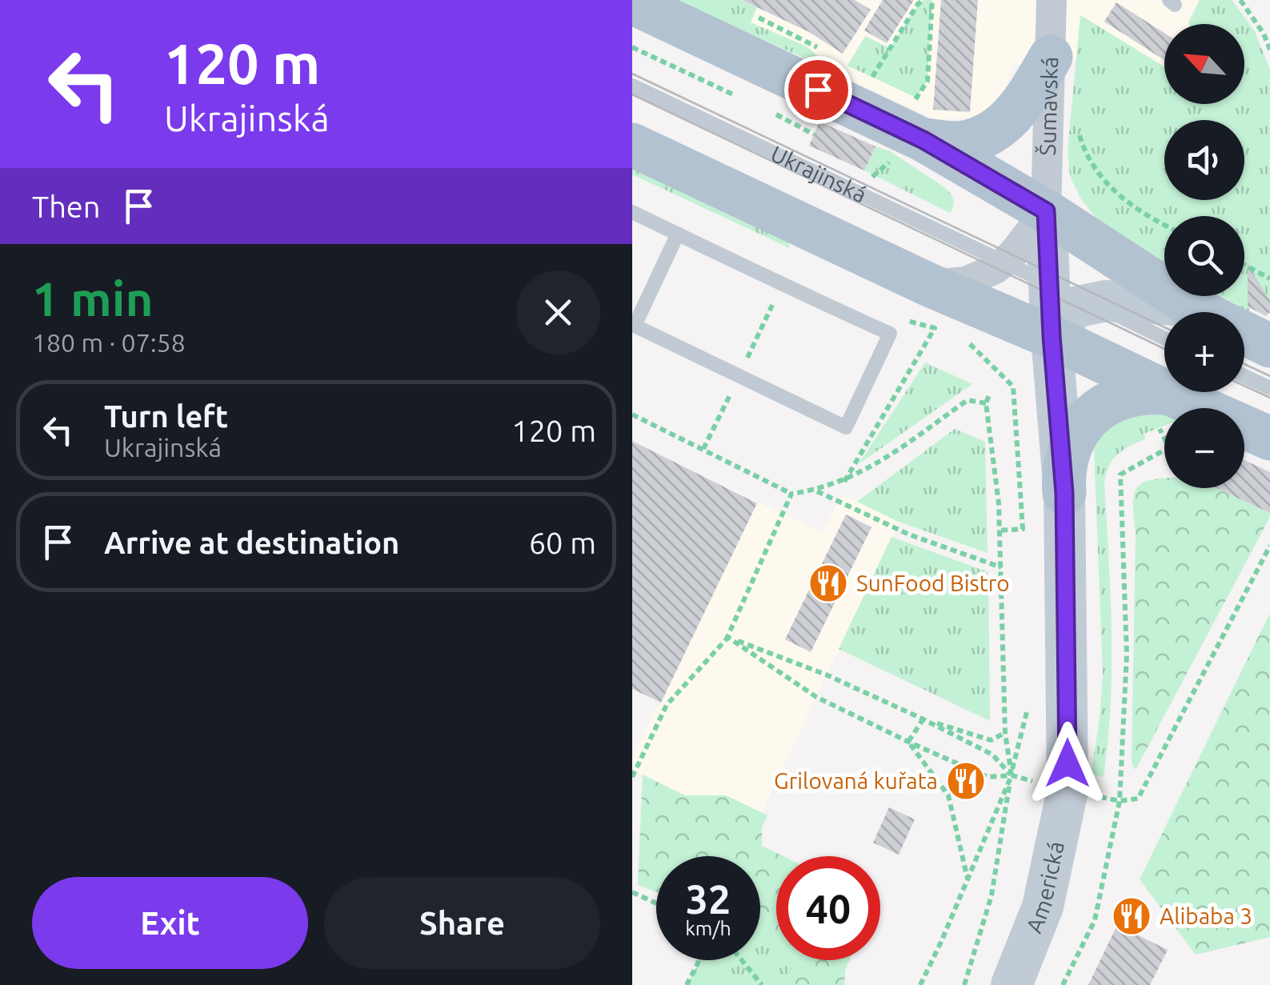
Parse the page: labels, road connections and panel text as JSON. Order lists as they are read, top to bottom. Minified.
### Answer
{"streets":{"street":["Šumavská","Americká"],"lane":["Ukrajinská"]},"crossings":[["Šumavská","Americká"],["Ukrajinská","Americká"]],"places":{"restaurant":["SunFood Bistro","Grilovaná kuřata","Alibaba 3"]},"north":"top left","page":{"turn":["120 m","Ukrajinská"],"map_buttons":["+","−"],"then":"Then","heading":["1 min","180 m · 07:58"],"list":[{"name":"Turn left","note":"Ukrajinská","value":"120 m"},{"name":"Arrive at destination","value":"60 m"}],"speed":"32 km/h","limit":"40","buttons":["Exit","Share"]}}
